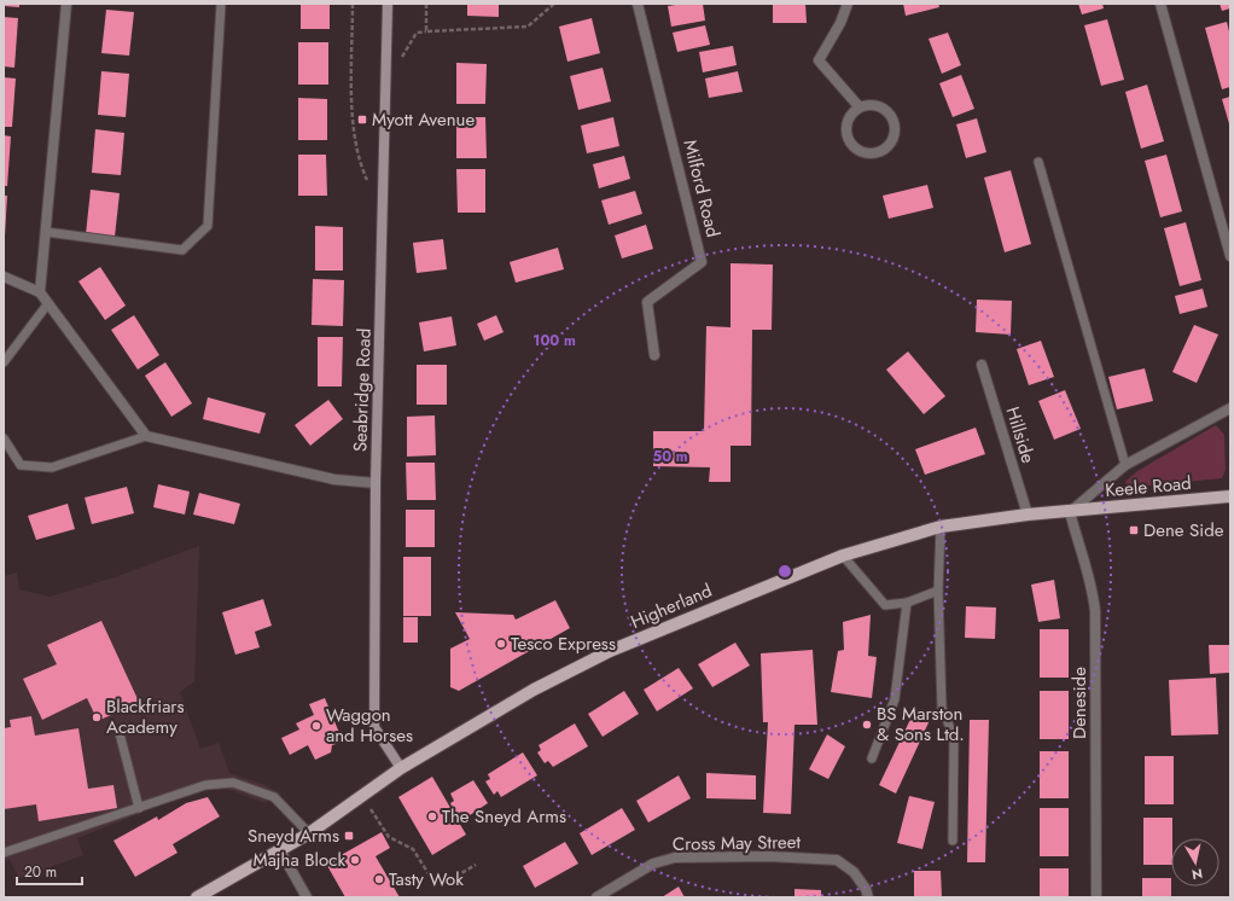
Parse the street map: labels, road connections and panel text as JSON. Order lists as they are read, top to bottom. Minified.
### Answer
{"streets":{"main road":["Seabridge Road","Keele Road","Higherland"],"street":["Milford Road","Hillside","Deneside","Cross May Street"]},"crossings":[["Seabridge Road","Higherland"],["Hillside","Higherland"],["Keele Road","Higherland"],["Keele Road","Deneside"],["Higherland","Deneside"]],"places":{"transit":["Myott Avenue","Dene Side","Sneyd Arms"],"other":["Tesco Express","Blackfriars Academy","BS Marston & Sons Ltd.","Waggon and Horses","The Sneyd Arms","Majha Block","Tasty Wok"]},"scale_bar":"20 m","north":"bottom","rings":["100 m","50 m"]}
